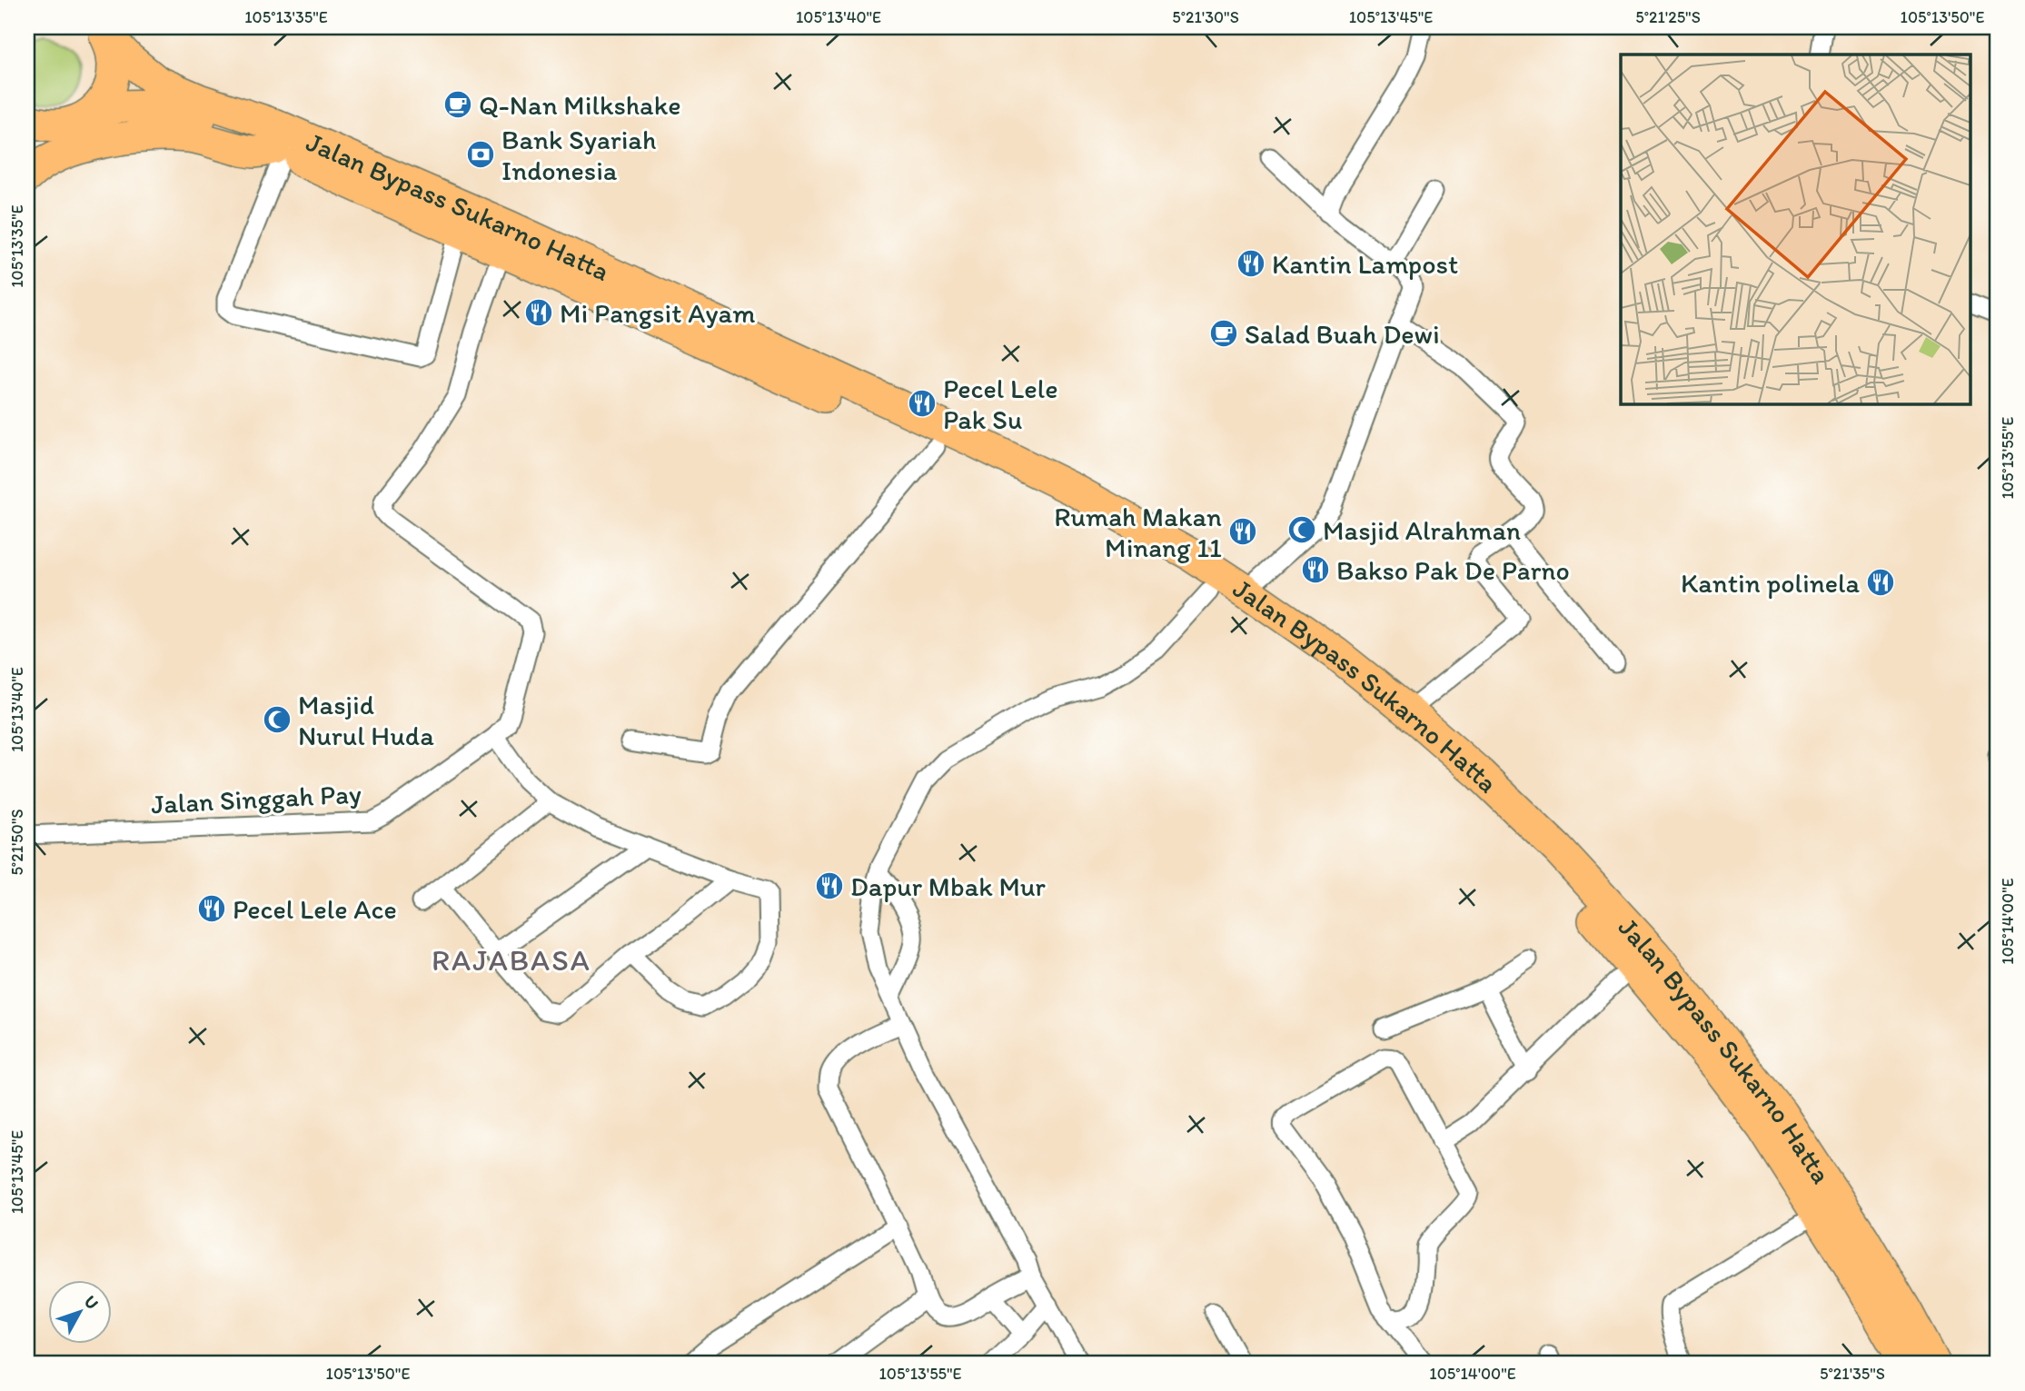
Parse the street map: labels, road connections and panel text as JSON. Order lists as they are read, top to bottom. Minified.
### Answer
{"streets":{"highway":["Jalan Bypass Sukarno Hatta"],"street":["Jalan Singgah Pay"]},"crossings":[["Jalan Bypass Sukarno Hatta","Jalan Singgah Pay"]],"districts":["RAJABASA"],"places":{"cafe":["Q-Nan Milkshake","Salad Buah Dewi"],"bank":["Bank Syariah Indonesia"],"restaurant":["Kantin Lampost","Mi Pangsit Ayam","Pecel Lele Pak Su","Rumah Makan Minang 11","Bakso Pak De Parno","Kantin polinela","Dapur Mbak Mur","Pecel Lele Ace"],"mosque":["Masjid Alrahman","Masjid Nurul Huda"]},"north":"top right","coordinates":["105°13'35\"E","105°13'40\"E","5°21'30\"S","105°13'45\"E","5°21'25\"S","105°13'50\"E","105°13'55\"E","5°21'50\"S","105°14'00\"E","5°21'35\"S"]}
